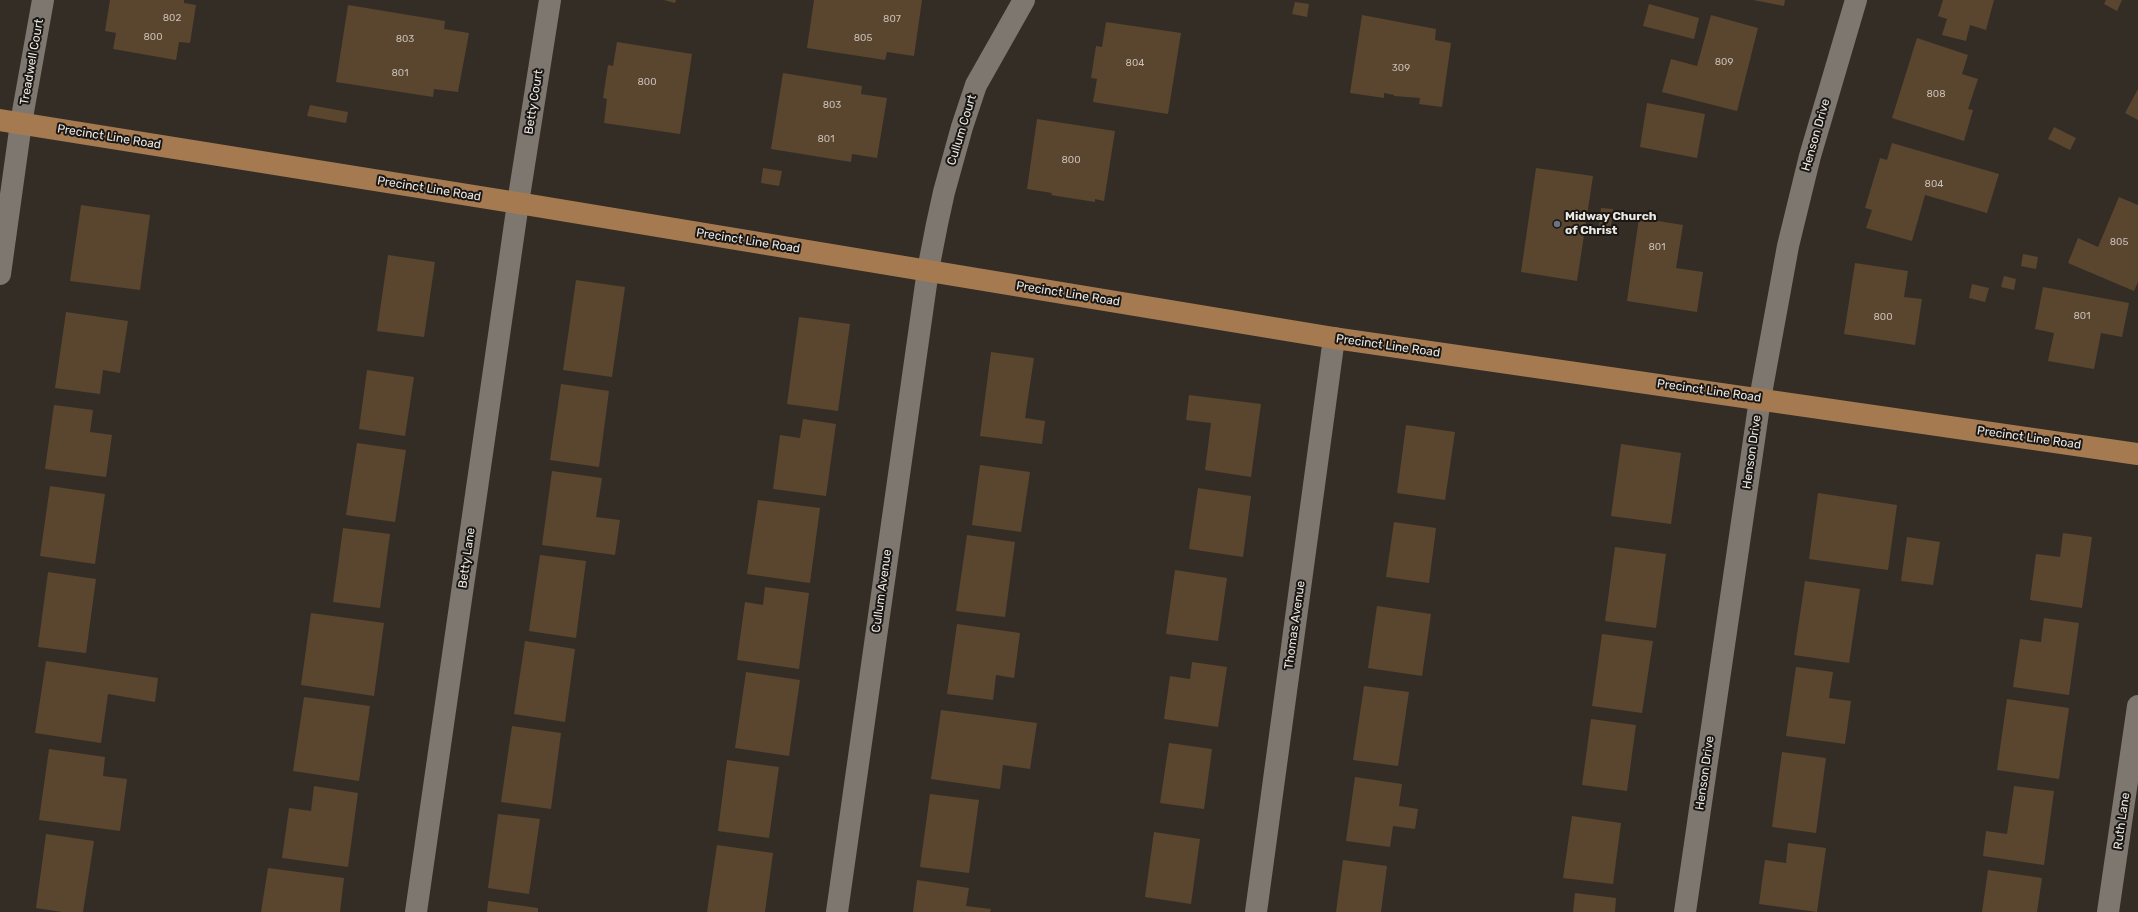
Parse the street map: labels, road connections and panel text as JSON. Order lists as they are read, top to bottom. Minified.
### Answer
{"streets":{"main road":["Precinct Line Road"],"street":["Treadwell Court","Betty Court","Cullum Court","Henson Drive","Betty Lane","Cullum Avenue","Thomas Avenue","Ruth Lane"]},"crossings":[["Treadwell Court","Precinct Line Road"],["Betty Court","Precinct Line Road"],["Betty Court","Betty Lane"],["Cullum Court","Precinct Line Road"],["Cullum Court","Cullum Avenue"],["Henson Drive","Precinct Line Road"],["Precinct Line Road","Betty Lane"],["Precinct Line Road","Cullum Avenue"],["Precinct Line Road","Thomas Avenue"]],"places":["Midway Church of Christ"],"house_numbers":["802","807","800","805","803","809","804","309","801","800","808","803","801","800","804","805","801","801","800"]}
